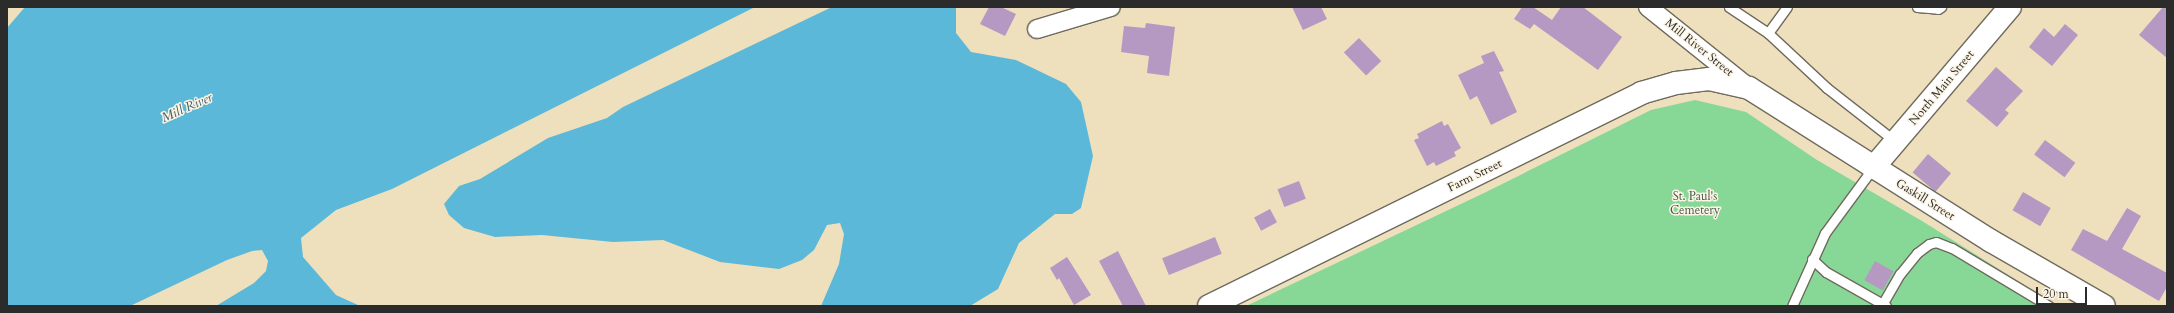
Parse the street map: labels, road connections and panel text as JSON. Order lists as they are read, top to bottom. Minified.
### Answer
{"streets":{"street":["Mill River Street","North Main Street","Farm Street","Gaskill Street"]},"crossings":[["Mill River Street","Farm Street"],["Mill River Street","Gaskill Street"],["North Main Street","Gaskill Street"],["Farm Street","Gaskill Street"]],"water":["Mill River"],"parks":["St. Paul's Cemetery"],"scale_bar":"20 m"}
